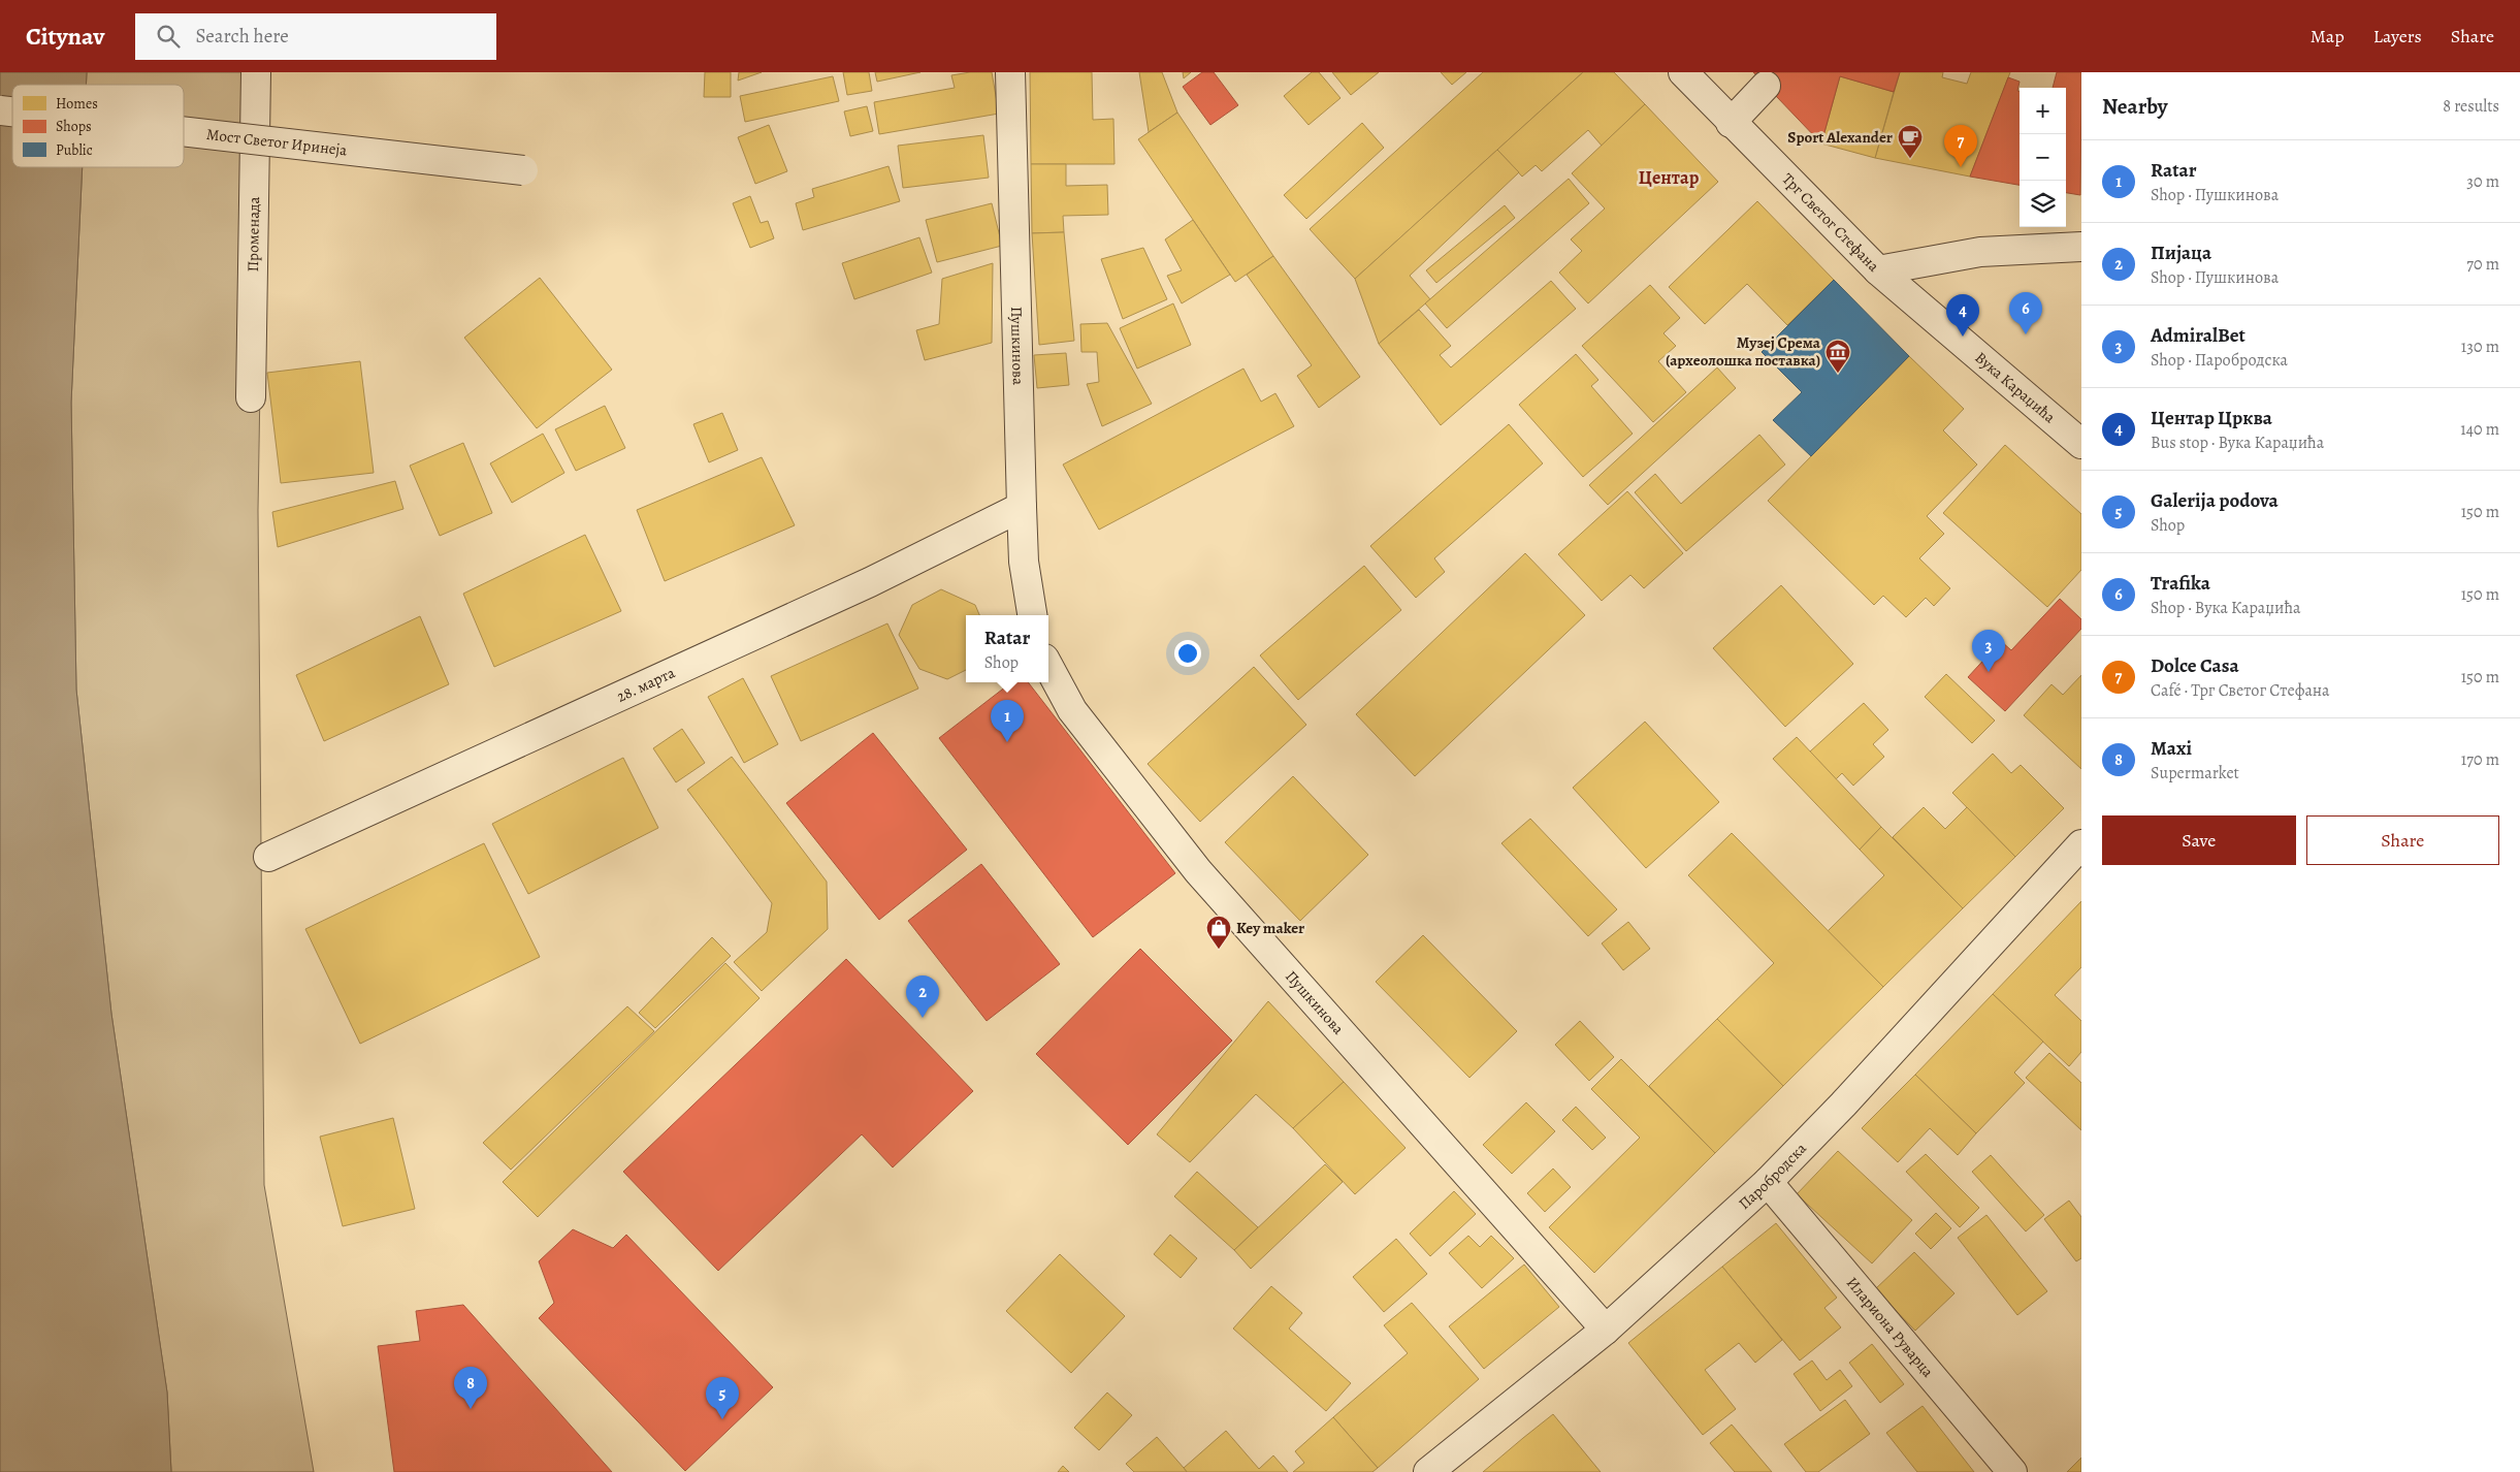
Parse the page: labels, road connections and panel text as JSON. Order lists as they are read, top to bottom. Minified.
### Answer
{"streets":{"street":["Мост Светог Иринеја","Трг Светог Стефана","Променада","Пушкинова","Вука Караџића","28. марта","Паробродска","Илариона Руварца"]},"crossings":[["Трг Светог Стефана","Вука Караџића"],["Пушкинова","28. марта"],["Пушкинова","Паробродска"],["Паробродска","Илариона Руварца"]],"districts":["Центар"],"places":{"cafe":["Sport Alexander"],"museum":["Музеј Срема (археолошка поставка)"],"shop":["Key maker"]},"legend":["Homes","Shops","Public"],"page":{"header":"Citynav","search":"Search here","nav":["Map","Layers","Share"],"heading":["Nearby","8 results"],"map_buttons":["+","−"],"pins":["7","6","4","3","1","2","8","5"],"list":[{"mark":"1","name":"Ratar","note":"Shop · Пушкинова","value":"30 m"},{"mark":"2","name":"Пијаца","note":"Shop · Пушкинова","value":"70 m"},{"mark":"3","name":"AdmiralBet","note":"Shop · Паробродска","value":"130 m"},{"mark":"4","name":"Центар Црква","note":"Bus stop · Вука Караџића","value":"140 m"},{"mark":"5","name":"Galerija podova","note":"Shop","value":"150 m"},{"mark":"6","name":"Trafika","note":"Shop · Вука Караџића","value":"150 m"},{"mark":"7","name":"Dolce Casa","note":"Café · Трг Светог Стефана","value":"150 m"},{"mark":"8","name":"Maxi","note":"Supermarket","value":"170 m"}],"popup":["Ratar","Shop"],"buttons":["Save","Share"]}}
